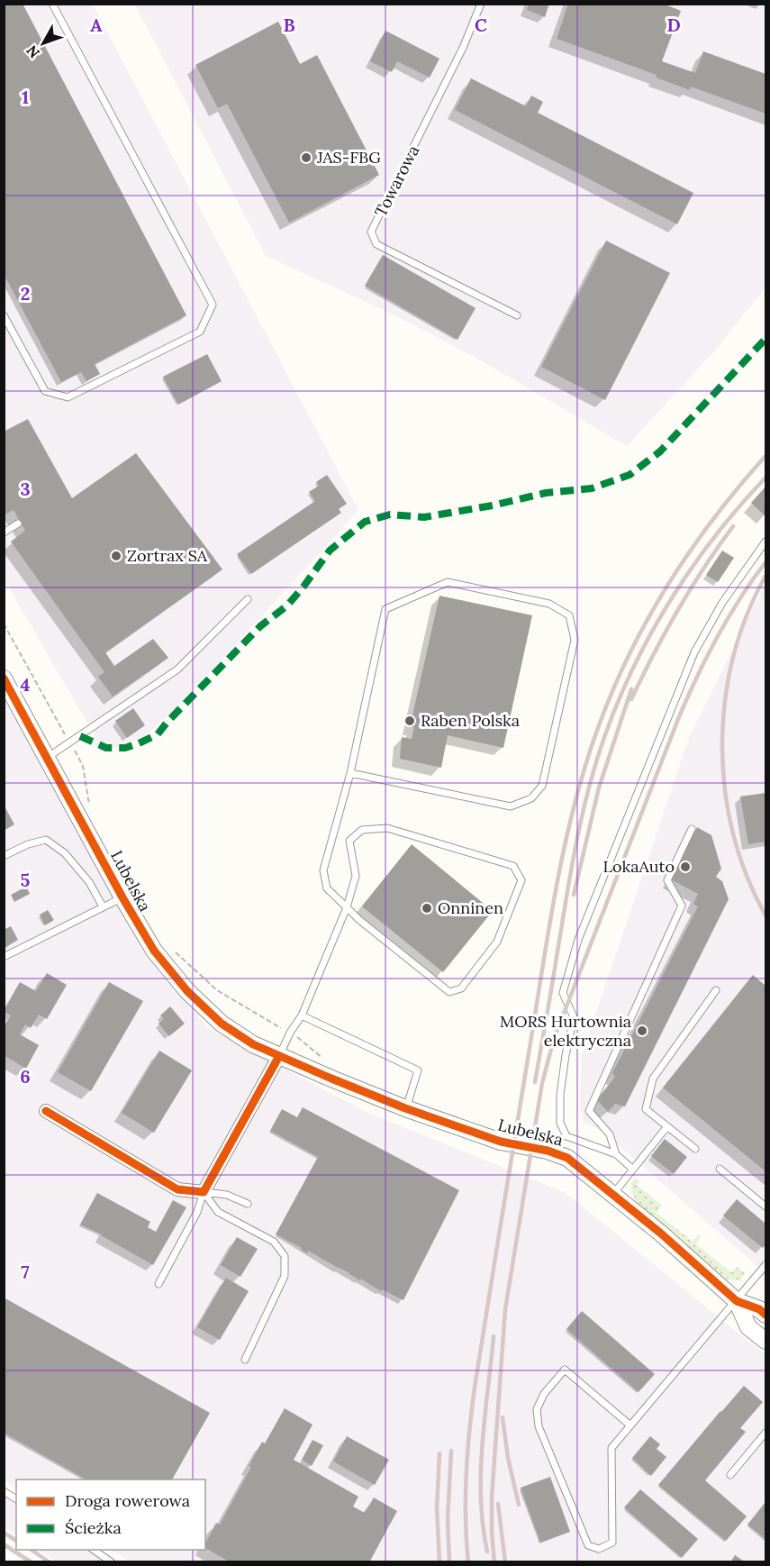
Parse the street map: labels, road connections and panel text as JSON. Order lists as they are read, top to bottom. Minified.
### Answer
{"streets":{"street":["Lubelska"],"lane":["Towarowa"]},"places":["JAS-FBG","Zortrax SA","Raben Polska","LokaAuto","Onninen","MORS Hurtownia elektryczna"],"legend":["Droga rowerowa","Ścieżka"],"north":"bottom left","grid":{"columns":["A","B","C","D"],"rows":["1","2","3","4","5","6","7"]}}
